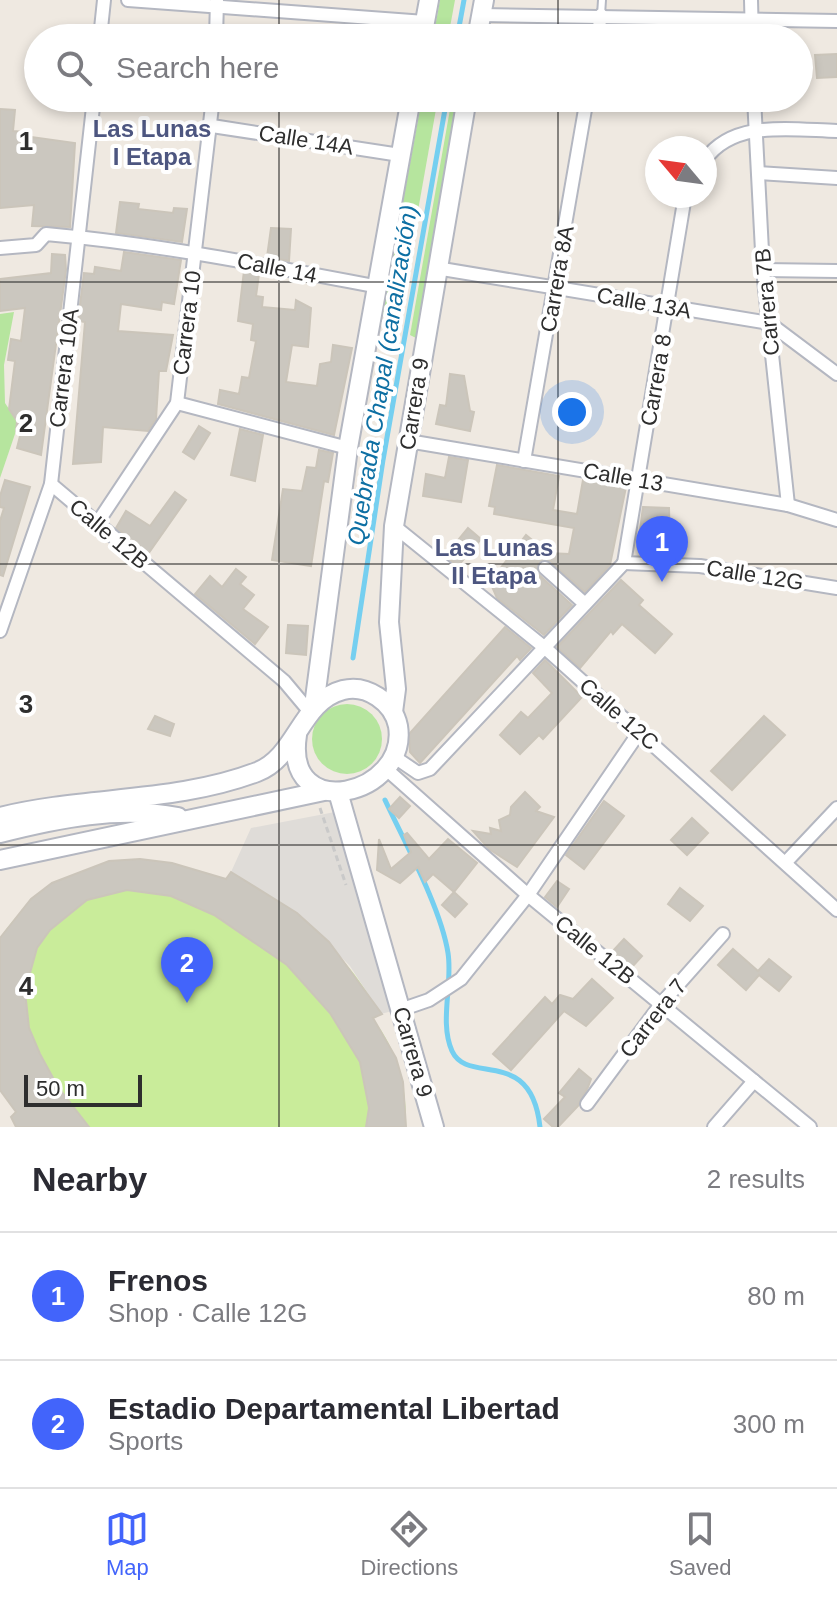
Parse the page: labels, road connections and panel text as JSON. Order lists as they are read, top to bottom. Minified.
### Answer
{"streets":{"main road":["Carrera 9"],"street":["Calle 14A","Calle 14","Carrera 8A","Carrera 7B","Calle 13A","Carrera 10","Carrera 10A","Carrera 8","Calle 13","Calle 12B","Calle 12G","Calle 12C","Carrera 7"]},"crossings":[["Calle 14A","Carrera 10"],["Calle 14","Carrera 10"],["Calle 14","Carrera 10A"],["Carrera 8A","Calle 13A"],["Carrera 8A","Calle 13"],["Carrera 7B","Calle 13A"],["Carrera 7B","Calle 13"],["Calle 13A","Carrera 8"],["Calle 13A","Carrera 9"],["Carrera 10","Calle 12B"],["Carrera 10A","Calle 12B"],["Carrera 8","Calle 13"],["Carrera 8","Calle 12G"],["Carrera 9","Calle 13"],["Carrera 9","Calle 12B"],["Carrera 9","Calle 12C"],["Calle 12B","Carrera 7"]],"districts":["Las Lunas I Etapa","Las Lunas II Etapa"],"water":["Quebrada Chapal (canalización)"],"scale_bar":"50 m","north":"top left","page":{"search":"Search here","pins":["1","2"],"scale":"50 m","heading":["Nearby","2 results"],"list":[{"mark":"1","name":"Frenos","note":"Shop · Calle 12G","value":"80 m"},{"mark":"2","name":"Estadio Departamental Libertad","note":"Sports","value":"300 m"}],"nav":["Map","Directions","Saved"]},"grid":{"rows":["1","2","3","4"]}}
